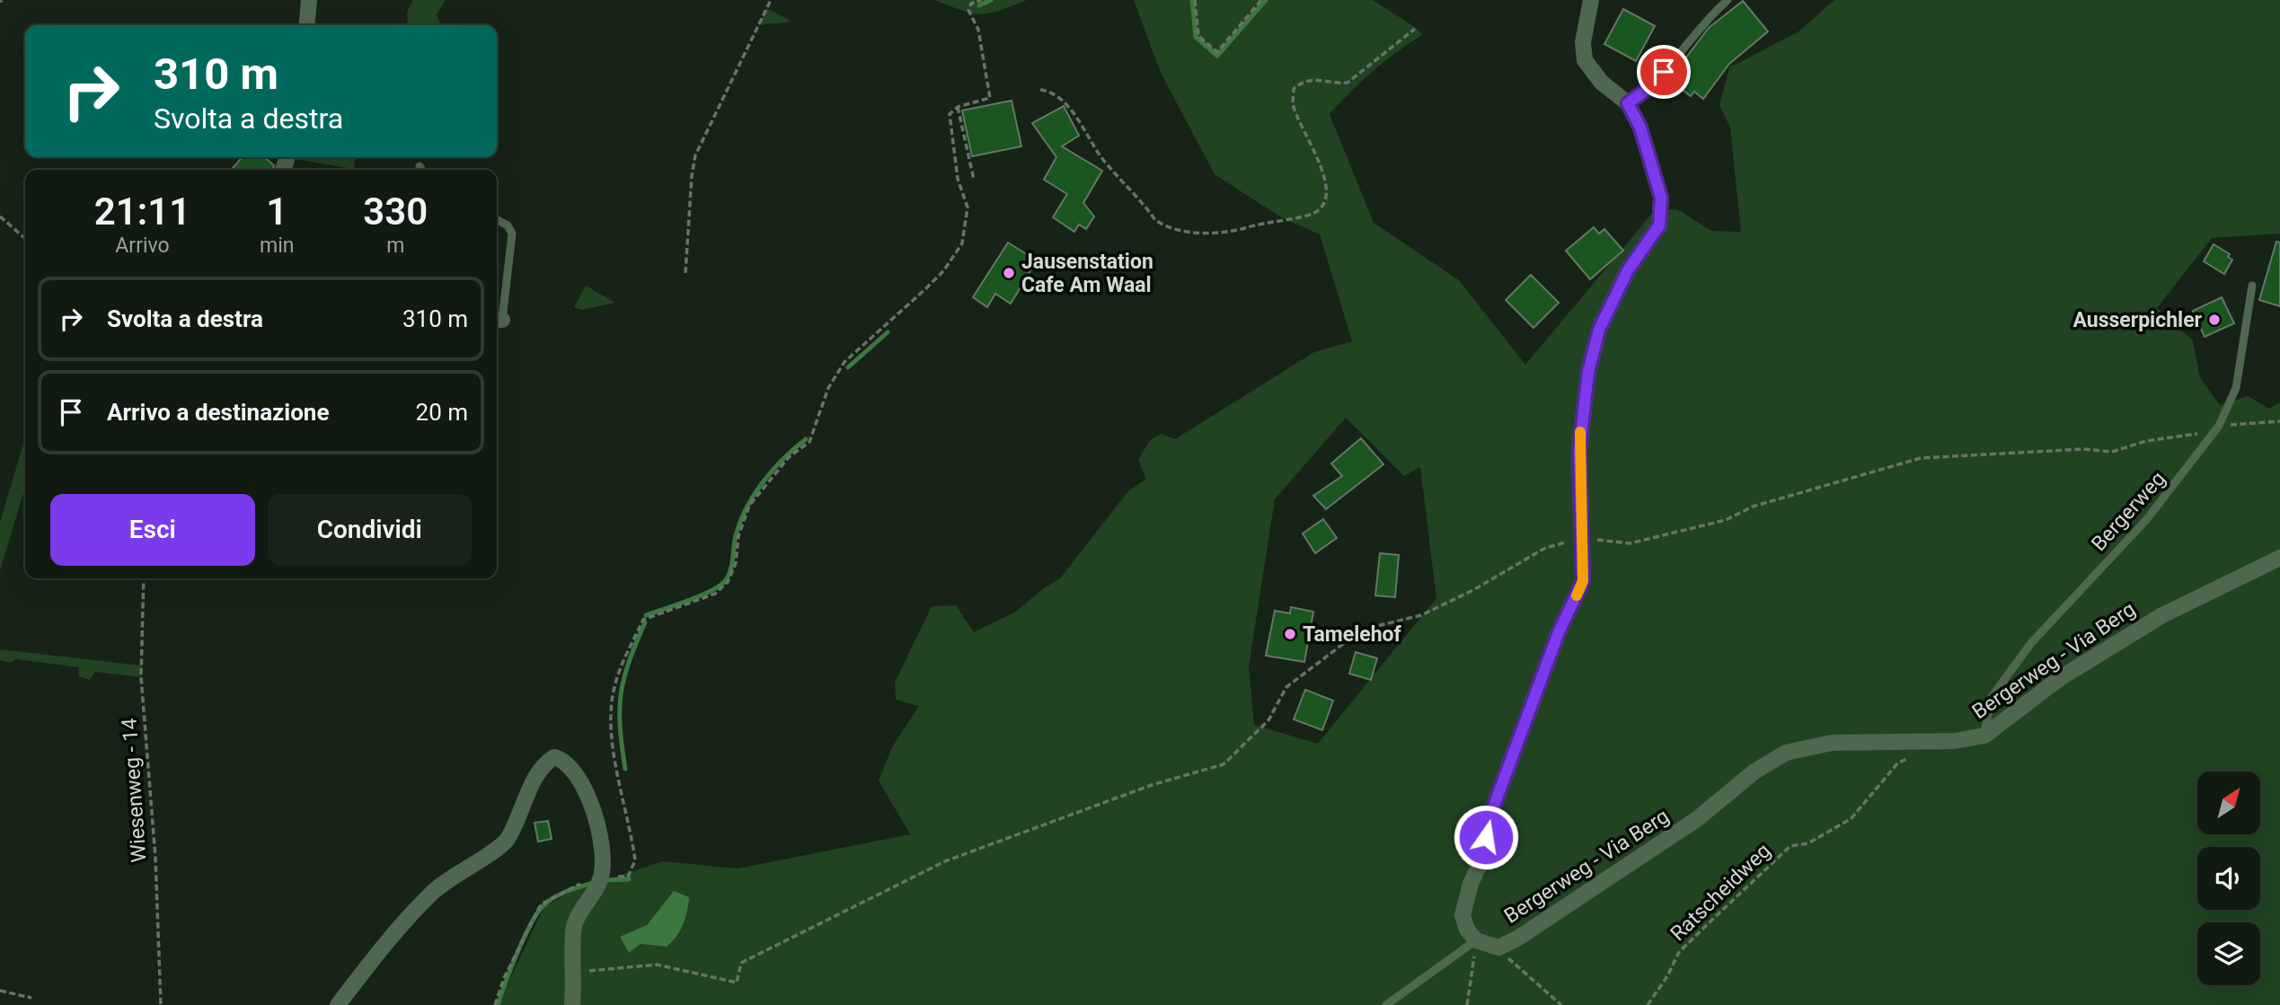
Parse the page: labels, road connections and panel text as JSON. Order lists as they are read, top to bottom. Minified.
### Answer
{"streets":{"street":["Bergerweg - Via Berg"],"lane":["Bergerweg"],"path":["Wiesenweg - 14","Ratscheidweg"]},"crossings":[["Bergerweg","Bergerweg - Via Berg"]],"places":["Jausenstation Cafe Am Waal","Ausserpichler","Tamelehof"],"north":"top right","page":{"turn":["310 m","Svolta a destra"],"eta":["21:11","Arrivo","1","min","330","m"],"list":[{"name":"Svolta a destra","value":"310 m"},{"name":"Arrivo a destinazione","value":"20 m"}],"buttons":["Esci","Condividi"]}}
